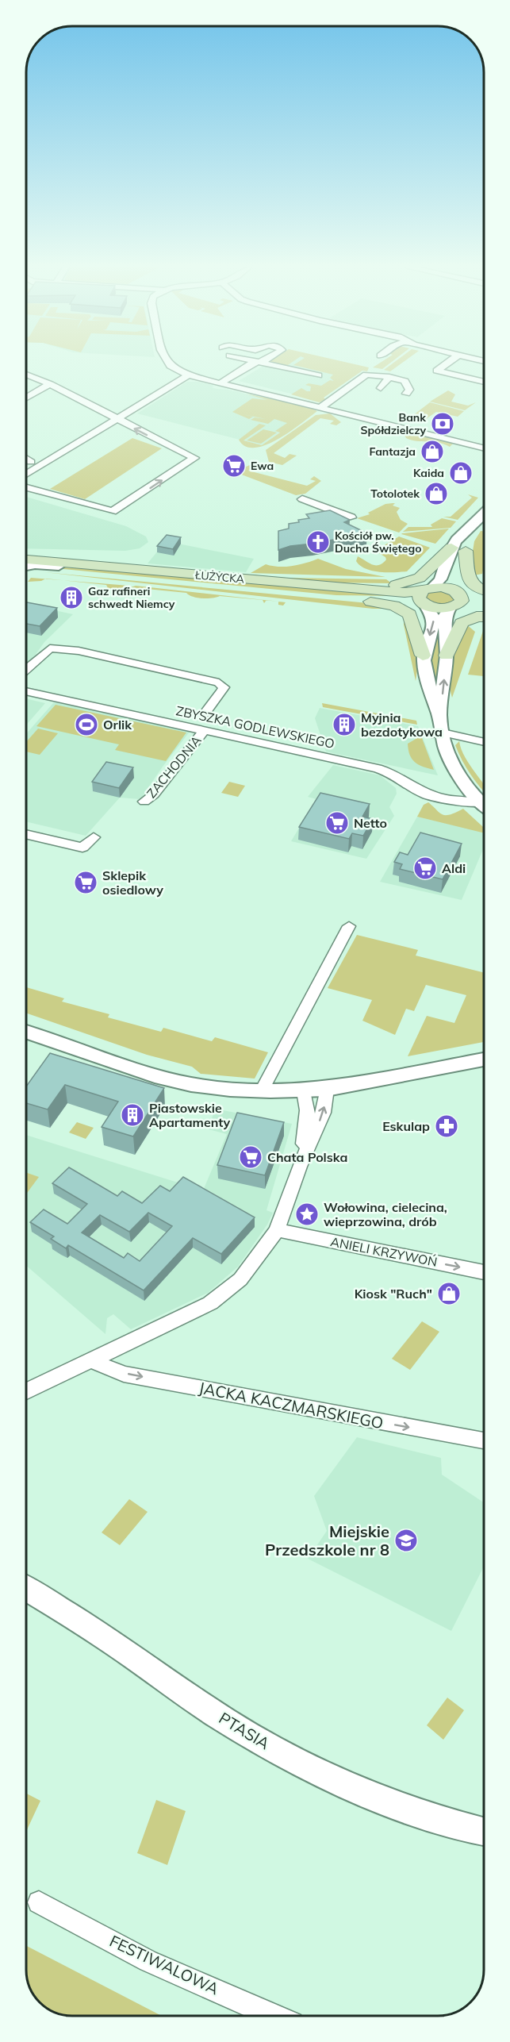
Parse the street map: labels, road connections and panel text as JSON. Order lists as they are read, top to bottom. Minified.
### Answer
{"streets":{"main road":["ŁUŻYCKA"],"street":["ZBYSZKA GODLEWSKIEGO","ZACHODNIA","ANIELI KRZYWOŃ","JACKA KACZMARSKIEGO","PTASIA","FESTIWALOWA"]},"crossings":[["ZBYSZKA GODLEWSKIEGO","ZACHODNIA"]],"one_way":["ANIELI KRZYWOŃ","JACKA KACZMARSKIEGO"],"places":{"bank":["Bank Spółdzielczy"],"shop":["Fantazja","Kaida","Totolotek","Kiosk \"Ruch\""],"supermarket":["Ewa","Netto","Aldi","Sklepik osiedlowy","Chata Polska"],"church":["Kościół pw. Ducha Świętego"],"building":["Gaz rafineri schwedt Niemcy","Myjnia bezdotykowa","Piastowskie Apartamenty"],"sports":["Orlik"],"pharmacy":["Eskulap"],"place":["Wołowina, cielecina, wieprzowina, drób"],"school or university":["Miejskie Przedszkole nr 8"]}}
